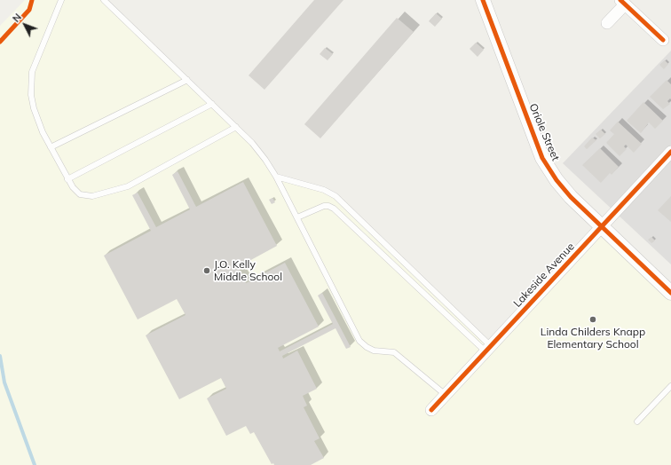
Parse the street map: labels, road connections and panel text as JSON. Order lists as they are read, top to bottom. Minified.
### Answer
{"streets":{"street":["Oriole Street","Lakeside Avenue"]},"crossings":[["Oriole Street","Lakeside Avenue"]],"places":["J.O. Kelly Middle School","Linda Childers Knapp Elementary School"],"north":"top left"}
